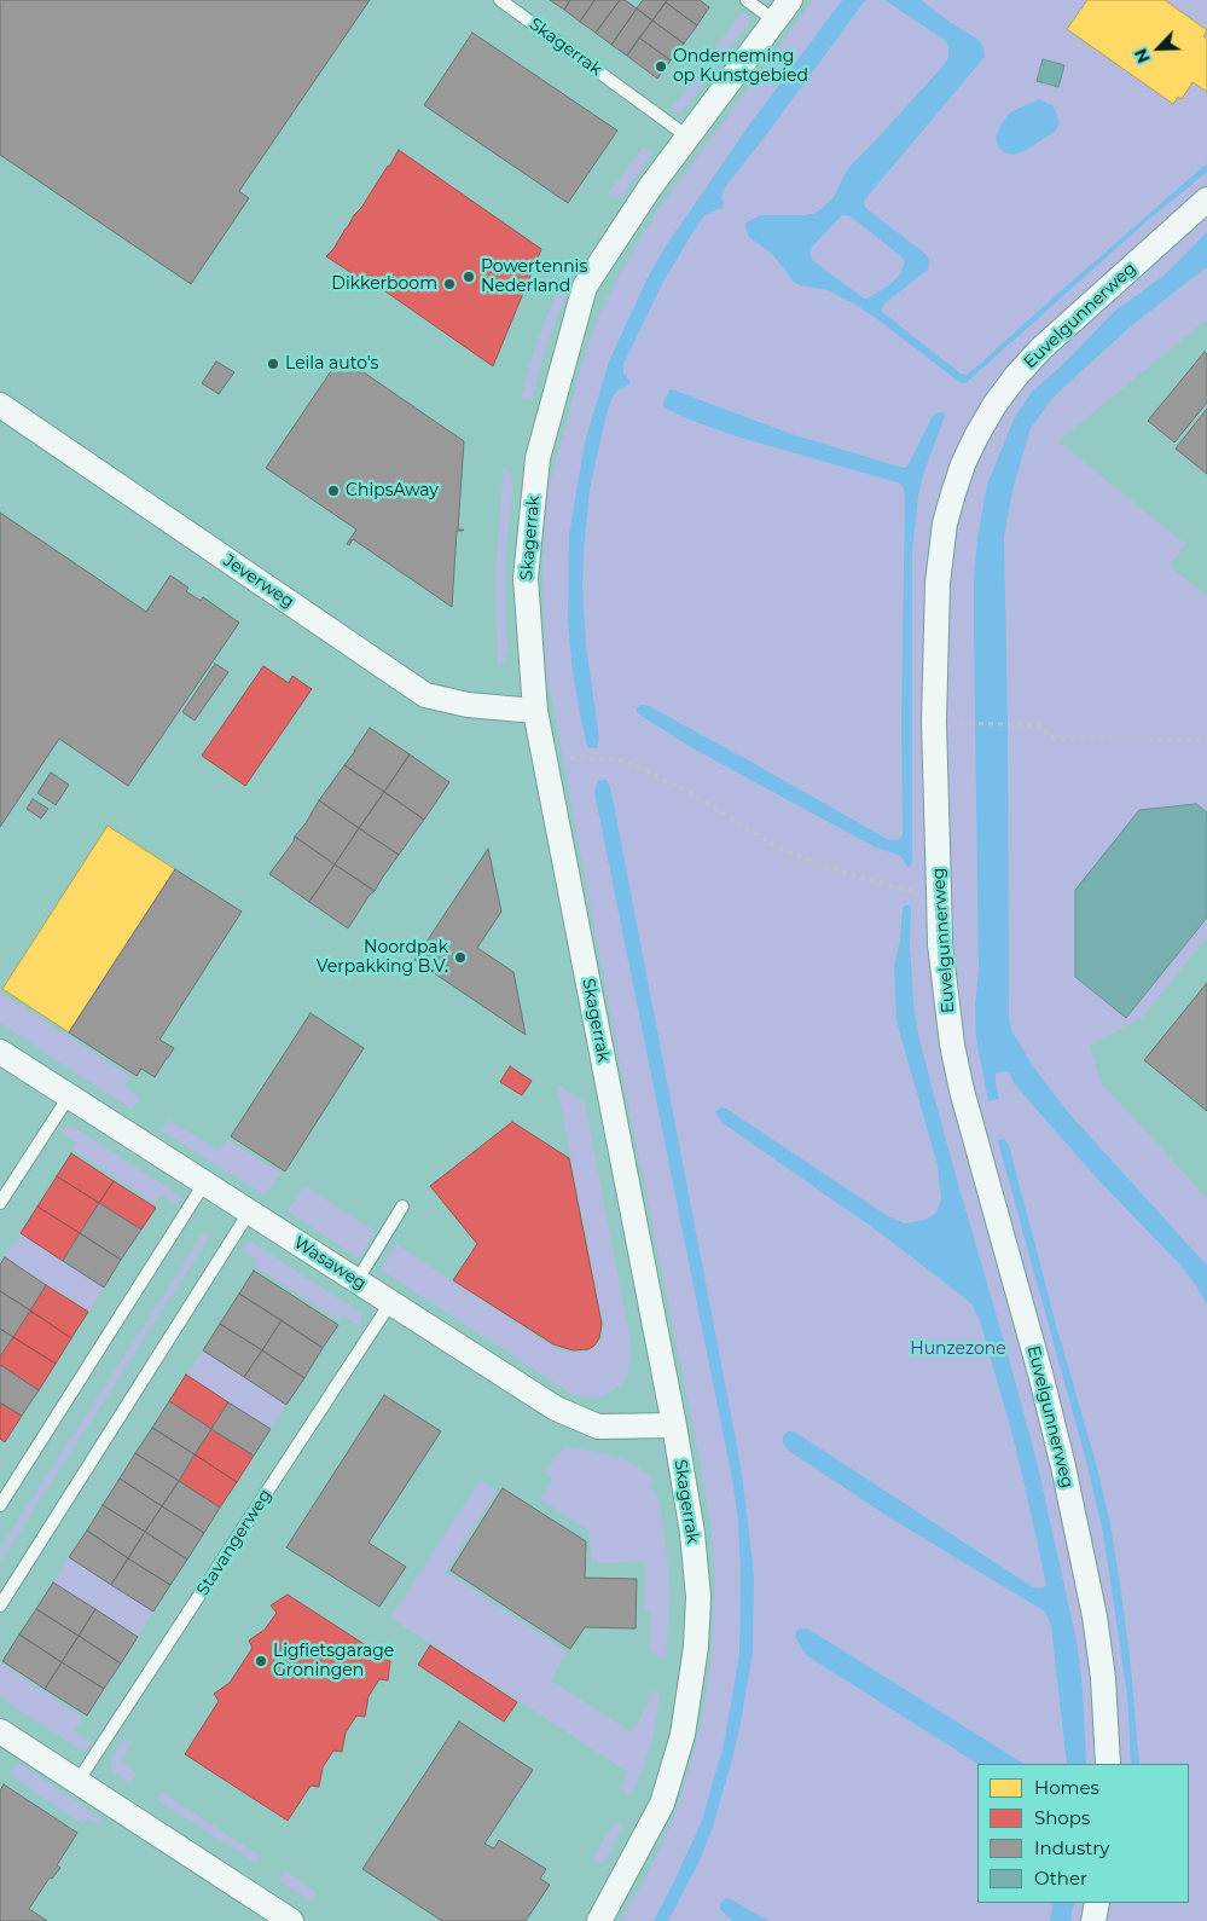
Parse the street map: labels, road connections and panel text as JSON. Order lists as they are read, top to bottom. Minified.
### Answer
{"streets":{"street":["Skagerrak","Euvelgunnerweg","Jeverweg","Wasaweg"],"lane":["Stavangerweg"]},"crossings":[["Skagerrak","Jeverweg"],["Skagerrak","Wasaweg"],["Wasaweg","Stavangerweg"]],"parks":["Hunzezone"],"places":["Onderneming op Kunstgebied","Powertennis Nederland","Dikkerboom","Leila auto's","ChipsAway","Noordpak Verpakking B.V.","Ligfietsgarage Groningen"],"legend":["Homes","Shops","Industry","Other"],"north":"bottom left"}
